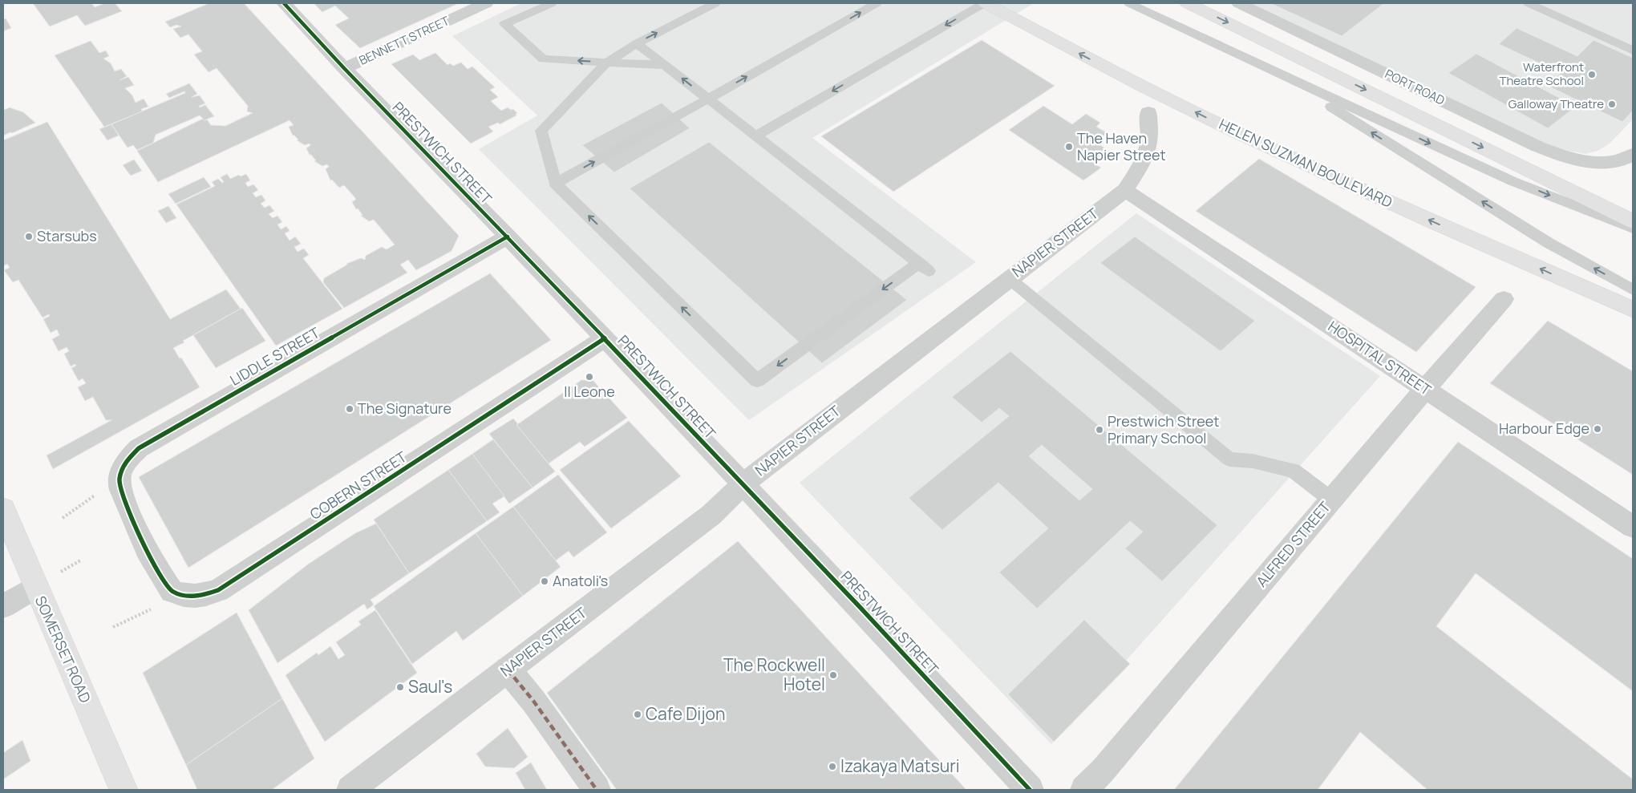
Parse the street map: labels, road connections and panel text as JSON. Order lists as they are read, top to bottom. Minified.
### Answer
{"streets":{"main road":["HELEN SUZMAN BOULEVARD","SOMERSET ROAD"],"street":["BENNETT STREET","PORT ROAD","PRESTWICH STREET","NAPIER STREET","LIDDLE STREET","HOSPITAL STREET","COBERN STREET","ALFRED STREET"]},"crossings":[["BENNETT STREET","PRESTWICH STREET"],["PRESTWICH STREET","NAPIER STREET"],["PRESTWICH STREET","LIDDLE STREET"],["PRESTWICH STREET","COBERN STREET"],["NAPIER STREET","HOSPITAL STREET"],["HOSPITAL STREET","ALFRED STREET"]],"places":["Waterfront Theatre School","Galloway Theatre","The Haven Napier Street","Starsubs","Il Leone","The Signature","Harbour Edge","Prestwich Street Primary School","Anatoli's","The Rockwell Hotel","Saul's","Cafe Dijon","Izakaya Matsuri"]}
